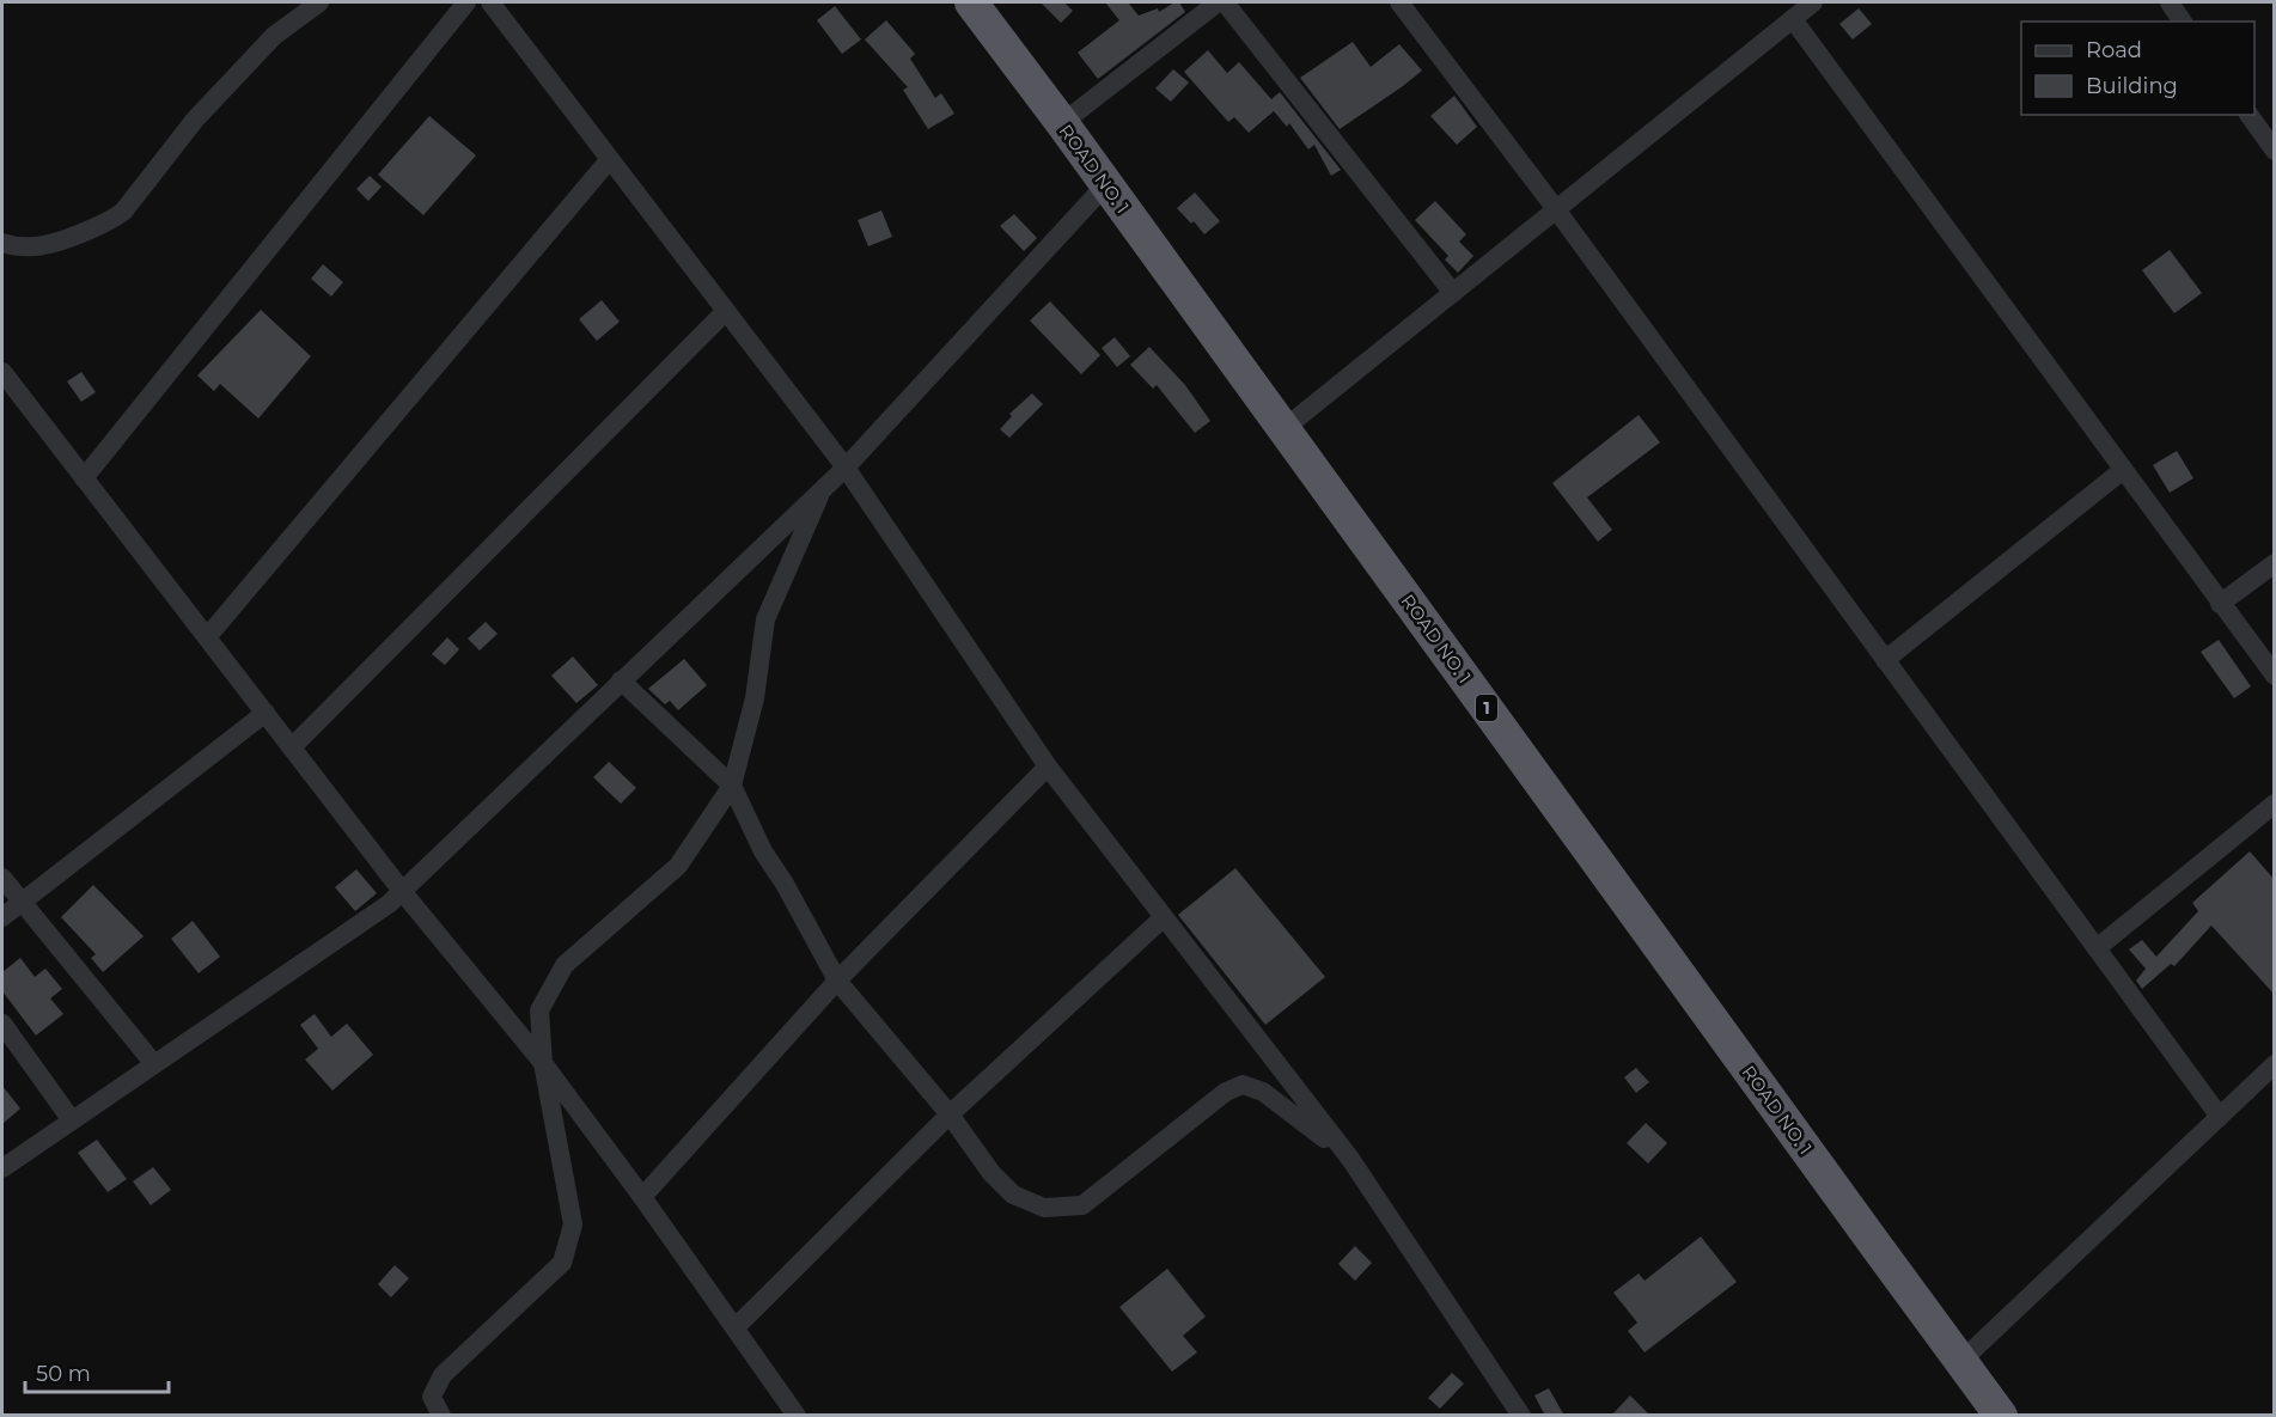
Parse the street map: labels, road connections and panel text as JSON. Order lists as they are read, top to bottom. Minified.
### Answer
{"streets":{"highway":["ROAD NO. 1","1"]},"legend":["Road","Building"],"scale_bar":"50 m"}
